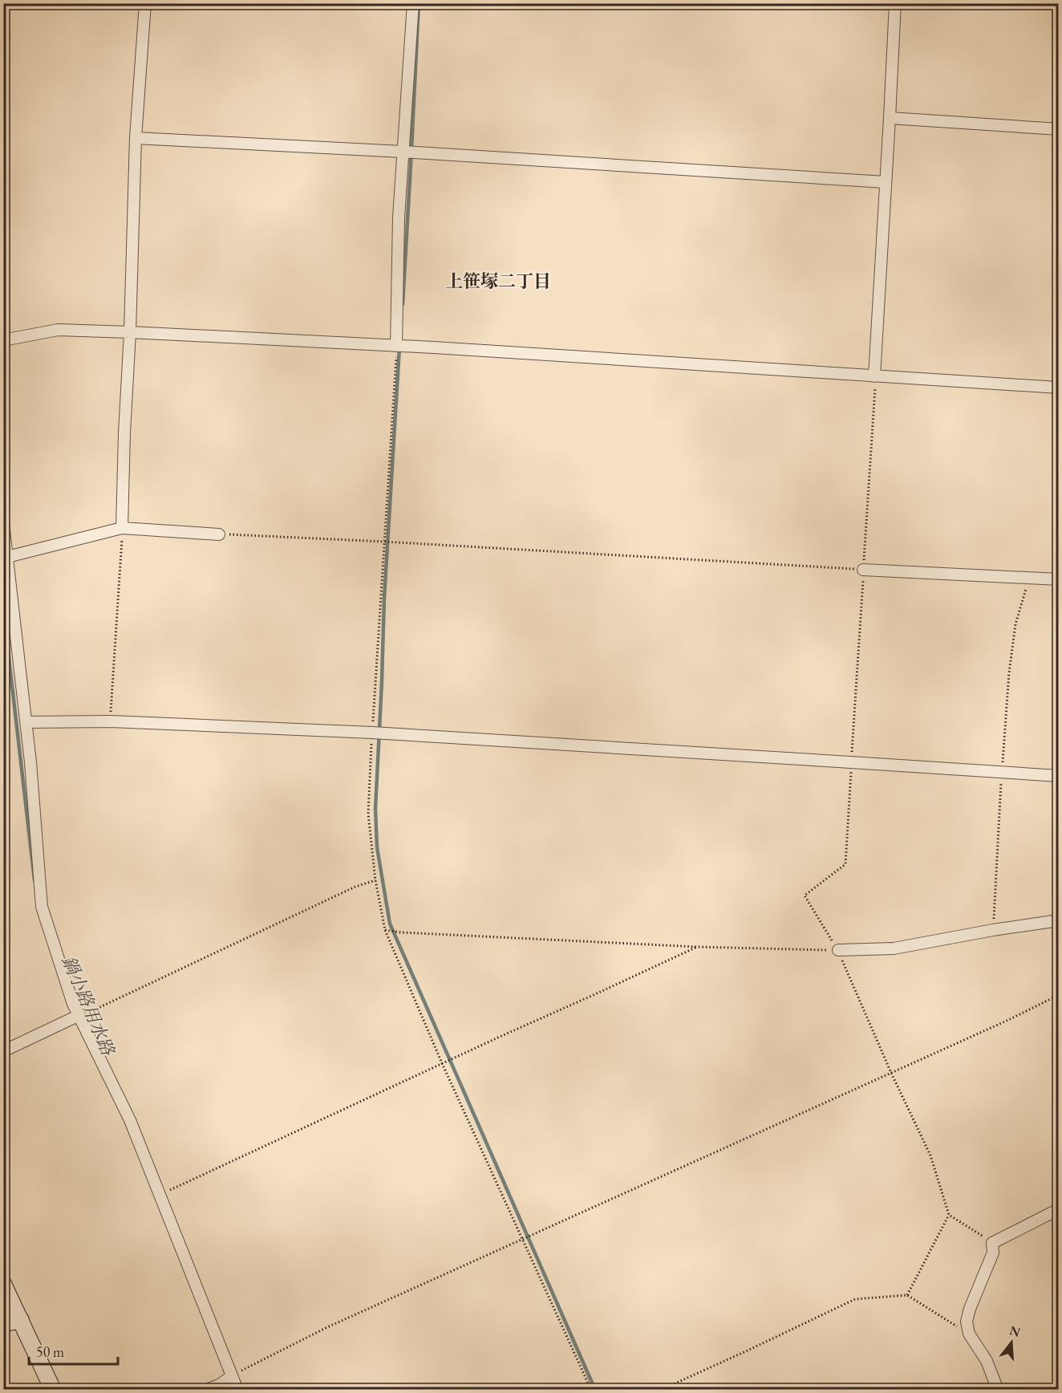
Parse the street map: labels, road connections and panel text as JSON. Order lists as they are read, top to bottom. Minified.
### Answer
{"districts":["上笹塚二丁目"],"water":["鍋小路用水路"],"scale_bar":"50 m","north":"top"}
